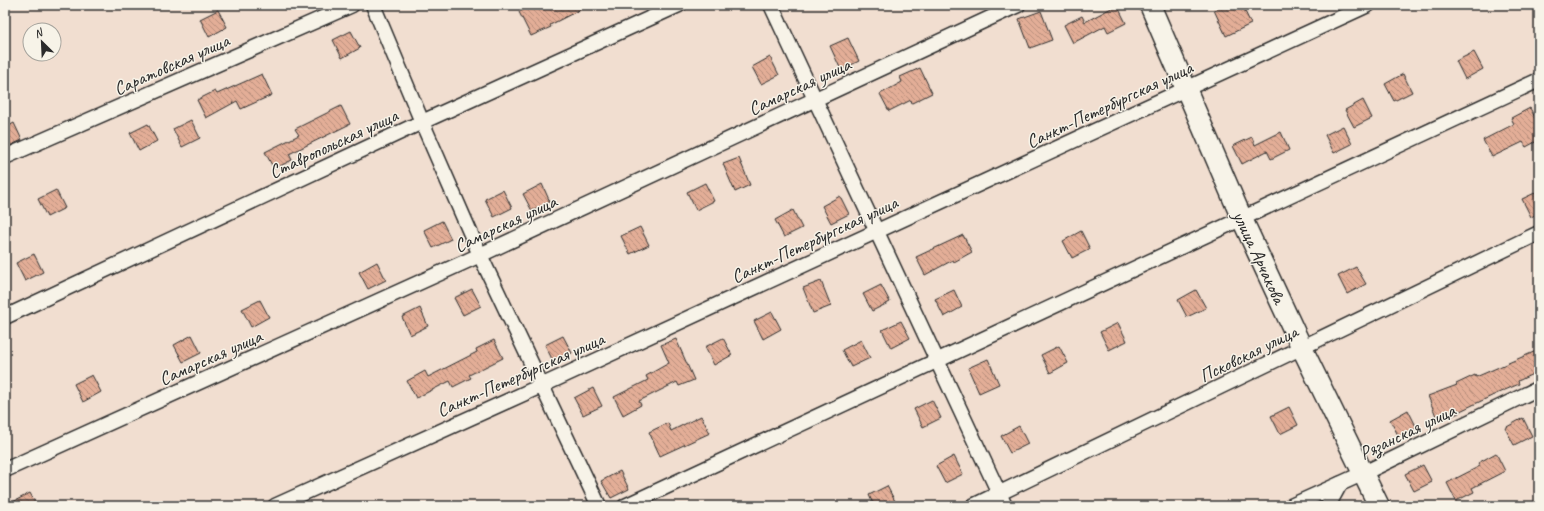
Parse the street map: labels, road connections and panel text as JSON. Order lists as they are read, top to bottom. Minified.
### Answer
{"streets":{"street":["Саратовская улица","Самарская улица","Санкт-Петербургская улица","Ставропольская улица","улица Арчакова","Псковская улица","Рязанская улица"]},"crossings":[["Санкт-Петербургская улица","улица Арчакова"],["улица Арчакова","Псковская улица"],["улица Арчакова","Рязанская улица"]],"north":"top left"}
